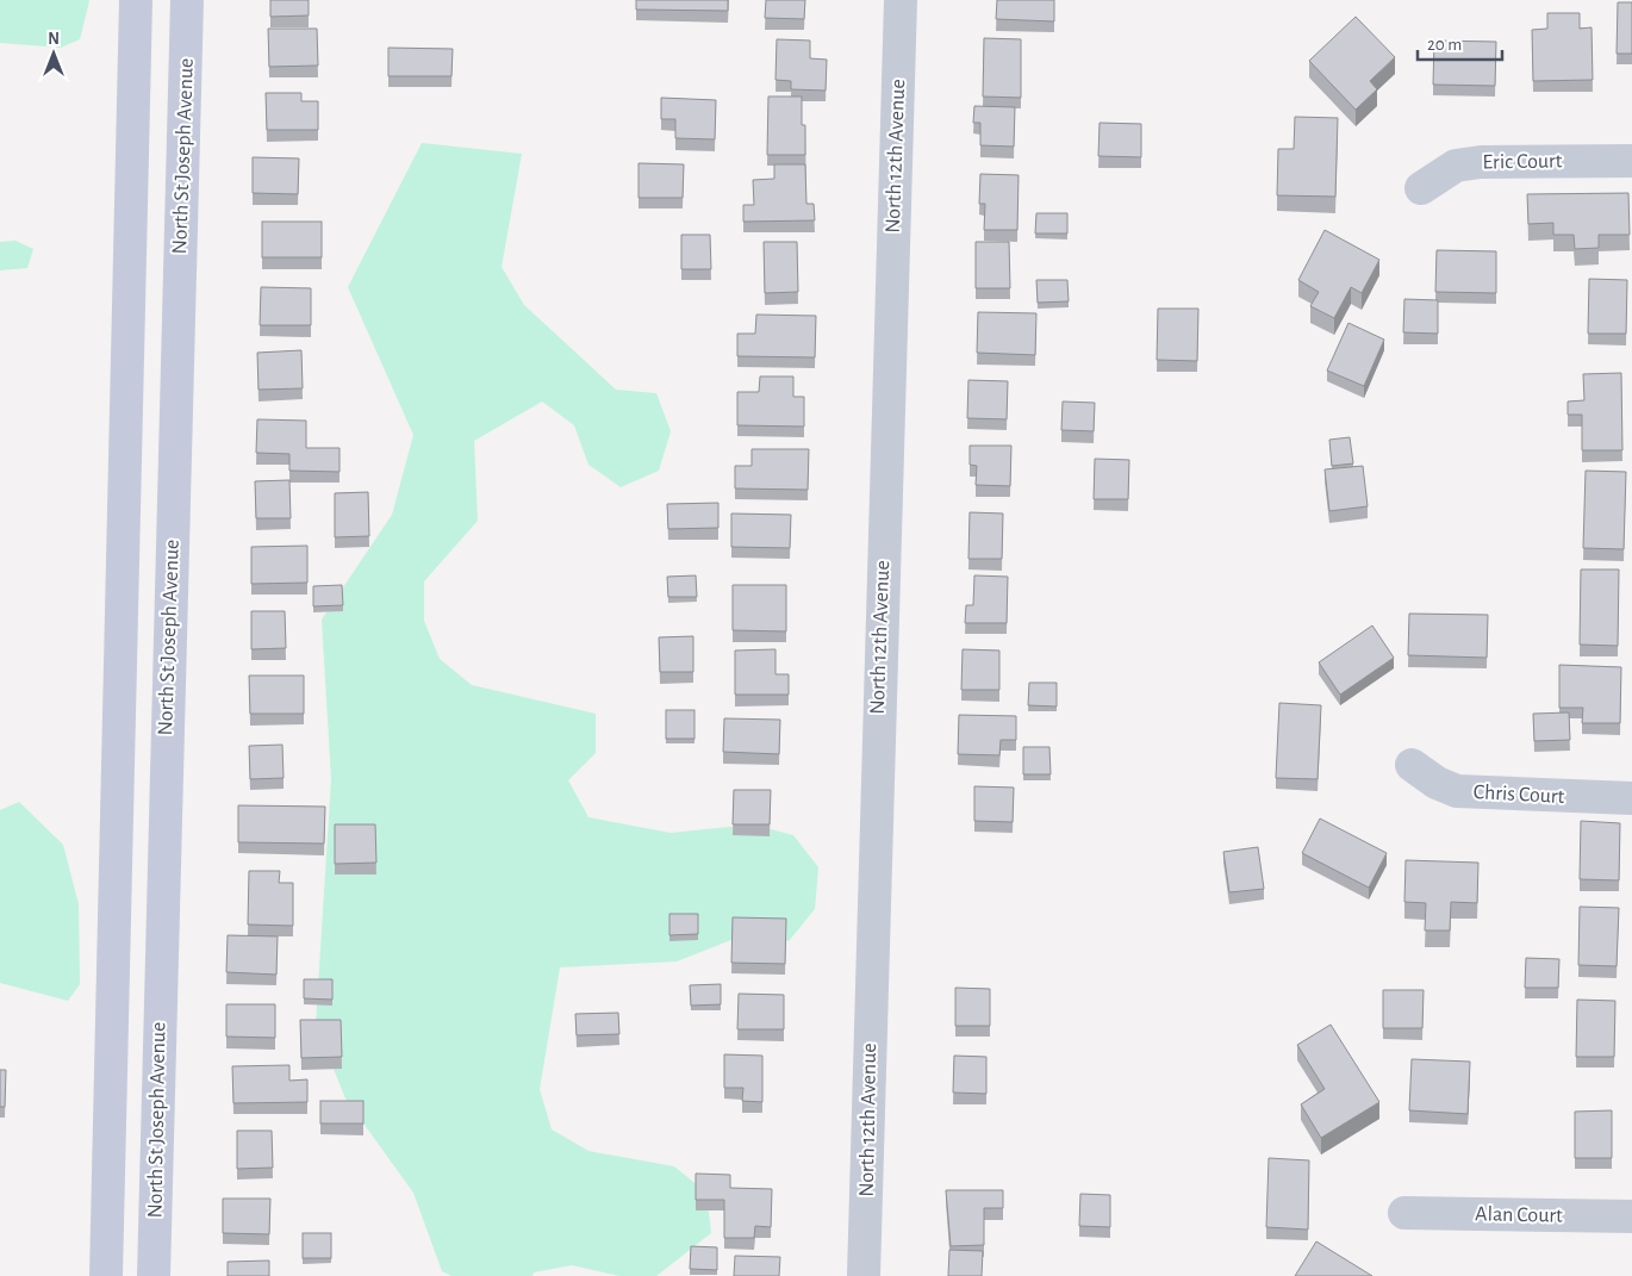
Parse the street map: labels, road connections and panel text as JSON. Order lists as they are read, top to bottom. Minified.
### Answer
{"streets":{"main road":["North St Joseph Avenue"],"street":["North 12th Avenue","Eric Court","Chris Court","Alan Court"]},"scale_bar":"20 m","north":"top"}
